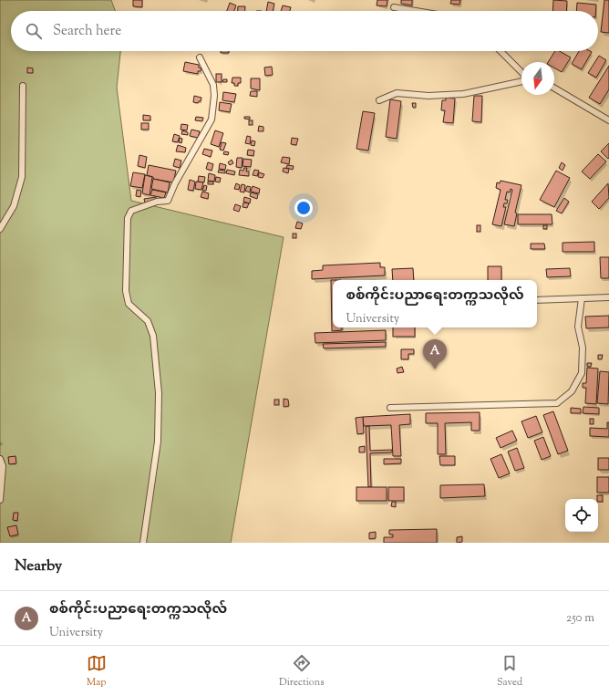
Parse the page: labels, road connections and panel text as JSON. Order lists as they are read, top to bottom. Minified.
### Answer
{"north":"bottom","page":{"search":"Search here","popup":["စစ်ကိုင်းပညာရေးတက္ကသလိုလ်","University"],"pins":"A","heading":"Nearby","list":[{"mark":"A","name":"စစ်ကိုင်းပညာရေးတက္ကသလိုလ်","note":"University","value":"250 m"}],"nav":["Map","Directions","Saved"]}}
